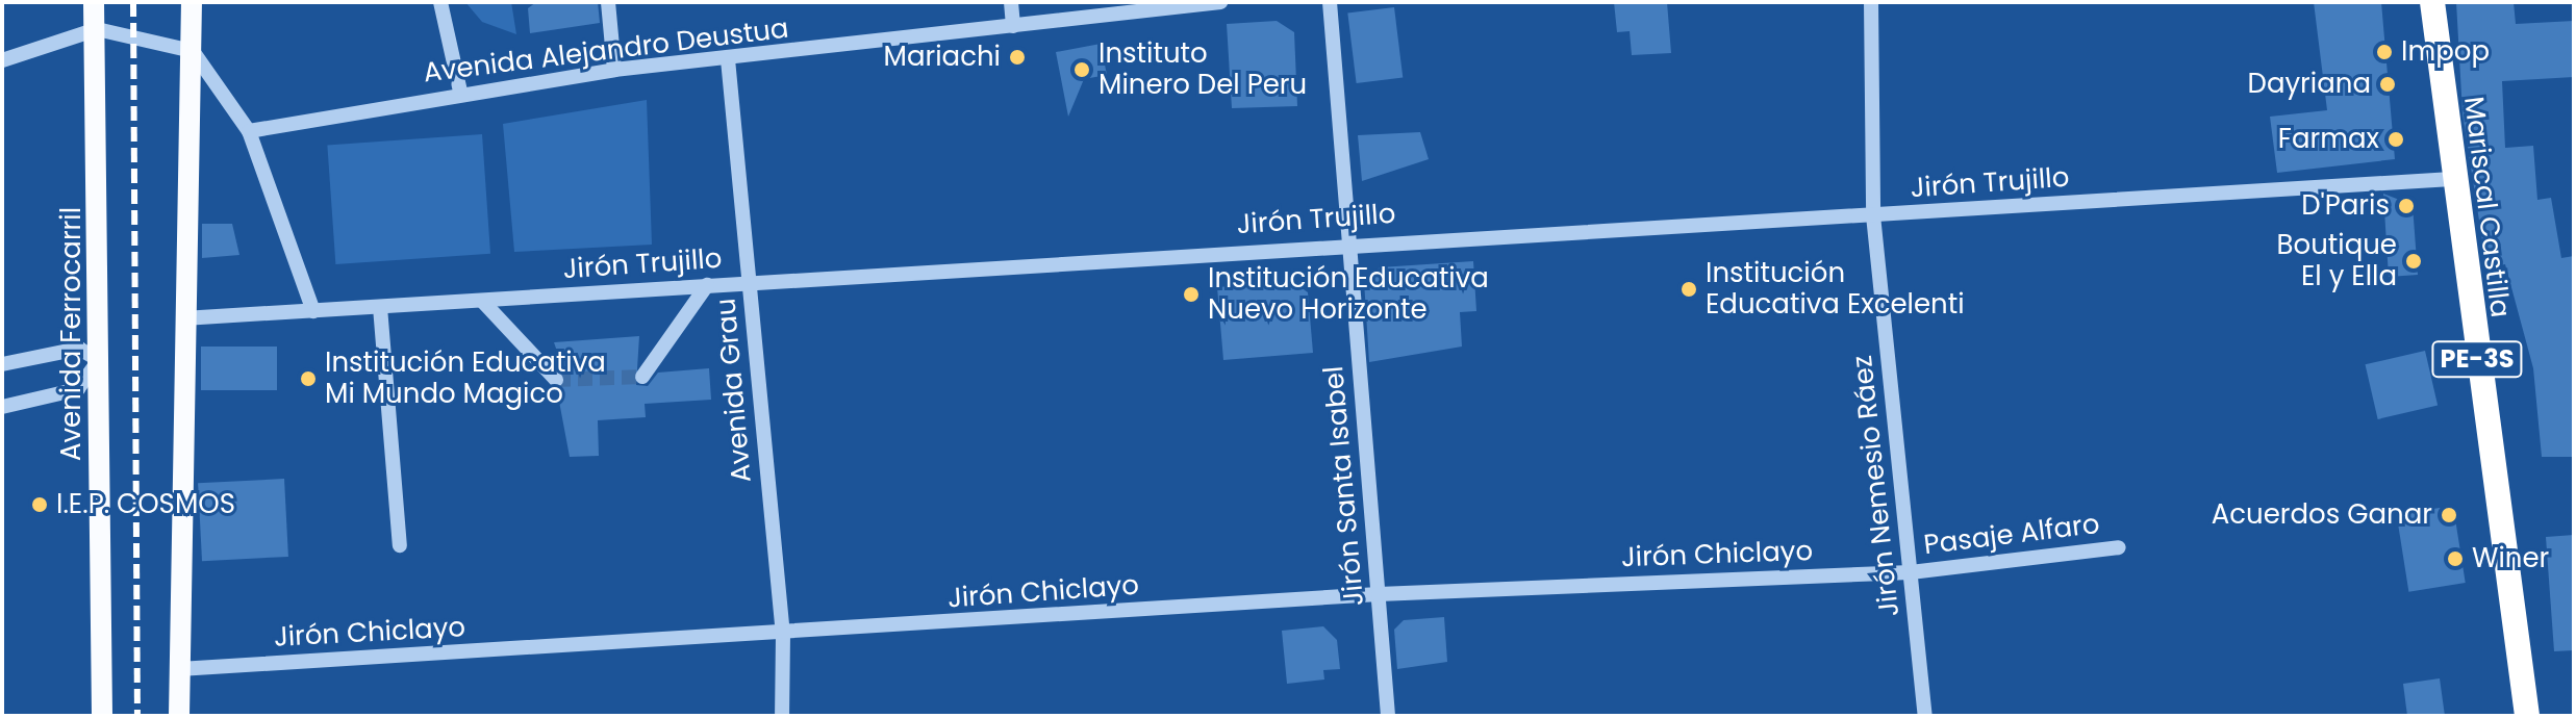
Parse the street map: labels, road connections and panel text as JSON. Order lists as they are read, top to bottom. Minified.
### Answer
{"streets":{"highway":["Mariscal Castilla","PE-3S"],"main road":["Avenida Ferrocarril"],"street":["Avenida Alejandro Deustua","Jirón Trujillo","Avenida Grau","Jirón Santa Isabel","Jirón Nemesio Ráez","Pasaje Alfaro","Jirón Chiclayo"]},"crossings":[["Avenida Alejandro Deustua","Avenida Grau"],["Jirón Trujillo","Mariscal Castilla"],["Jirón Trujillo","Avenida Grau"],["Jirón Trujillo","Jirón Santa Isabel"],["Jirón Trujillo","Jirón Nemesio Ráez"],["Avenida Grau","Jirón Chiclayo"],["Jirón Santa Isabel","Jirón Chiclayo"],["Jirón Nemesio Ráez","Pasaje Alfaro"],["Jirón Nemesio Ráez","Jirón Chiclayo"],["Pasaje Alfaro","Jirón Chiclayo"]],"places":["Impop","Mariachi","Instituto Minero Del Peru","Dayriana","Farmax","D'Paris","Boutique El y Ella","Institución Educativa Excelenti","Institución Educativa Nuevo Horizonte","Institución Educativa Mi Mundo Magico","I.E.P. COSMOS","Acuerdos Ganar","Winer"]}
